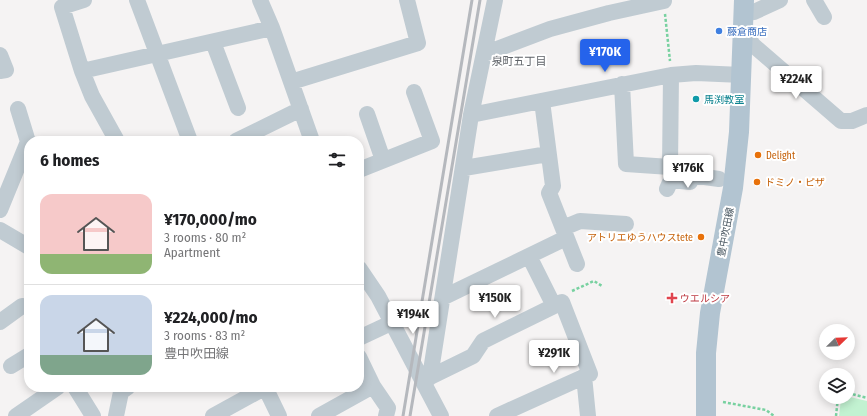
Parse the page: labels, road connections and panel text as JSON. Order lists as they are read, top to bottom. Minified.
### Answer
{"streets":{"main road":["豊中吹田線"]},"districts":["泉町五丁目"],"places":{"other":["藤倉商店","馬渕教室","Delight","ドミノ・ピザ","アトリエゆうハウスtete"],"health":["ウエルシア"]},"north":"top right","page":{"price":["¥170K","¥224K","¥176K","¥150K","¥194K","¥291K"],"heading":"6 homes","list":[{"name":"¥170,000/mo","note":"3 rooms · 80 m² · Apartment"},{"name":"¥224,000/mo","note":"3 rooms · 83 m² · 豊中吹田線"}]}}
